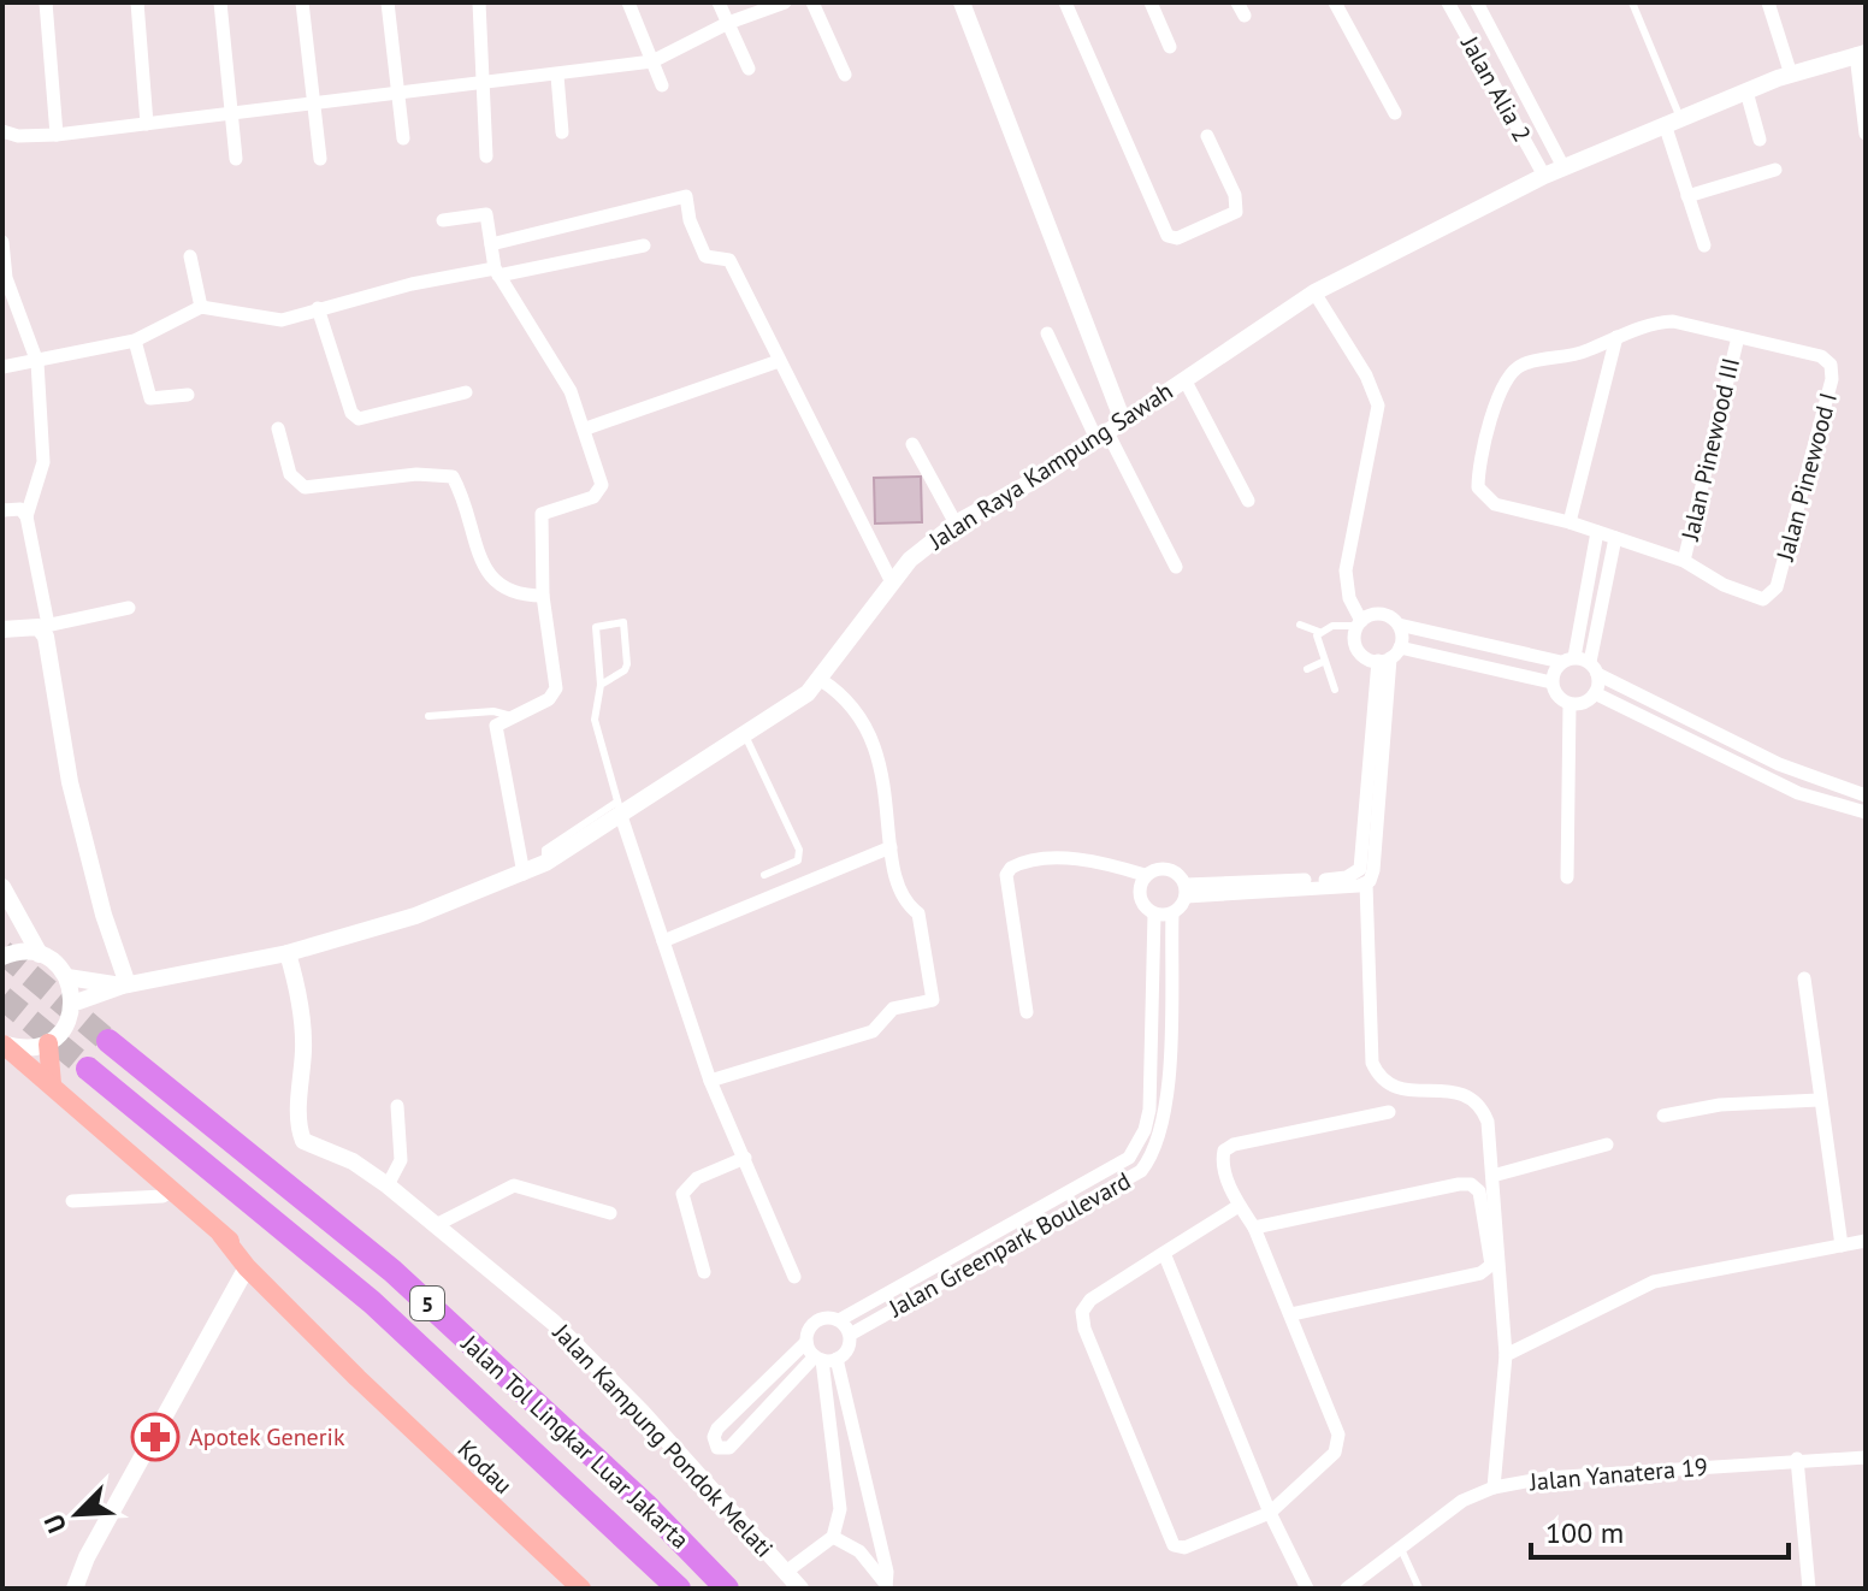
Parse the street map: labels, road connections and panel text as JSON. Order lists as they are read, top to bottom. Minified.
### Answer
{"streets":{"highway":["5","Jalan Tol Lingkar Luar Jakarta"],"main road":["Kodau"],"street":["Jalan Alia 2","Jalan Pinewood III","Jalan Raya Kampung Sawah","Jalan Pinewood I","Jalan Greenpark Boulevard","Jalan Kampung Pondok Melati","Jalan Yanatera 19"]},"crossings":[["Jalan Alia 2","Jalan Raya Kampung Sawah"],["Jalan Pinewood III","Jalan Pinewood I"],["Jalan Raya Kampung Sawah","Jalan Kampung Pondok Melati"]],"places":{"pharmacy":["Apotek Generik"]},"scale_bar":"100 m","north":"bottom left"}
